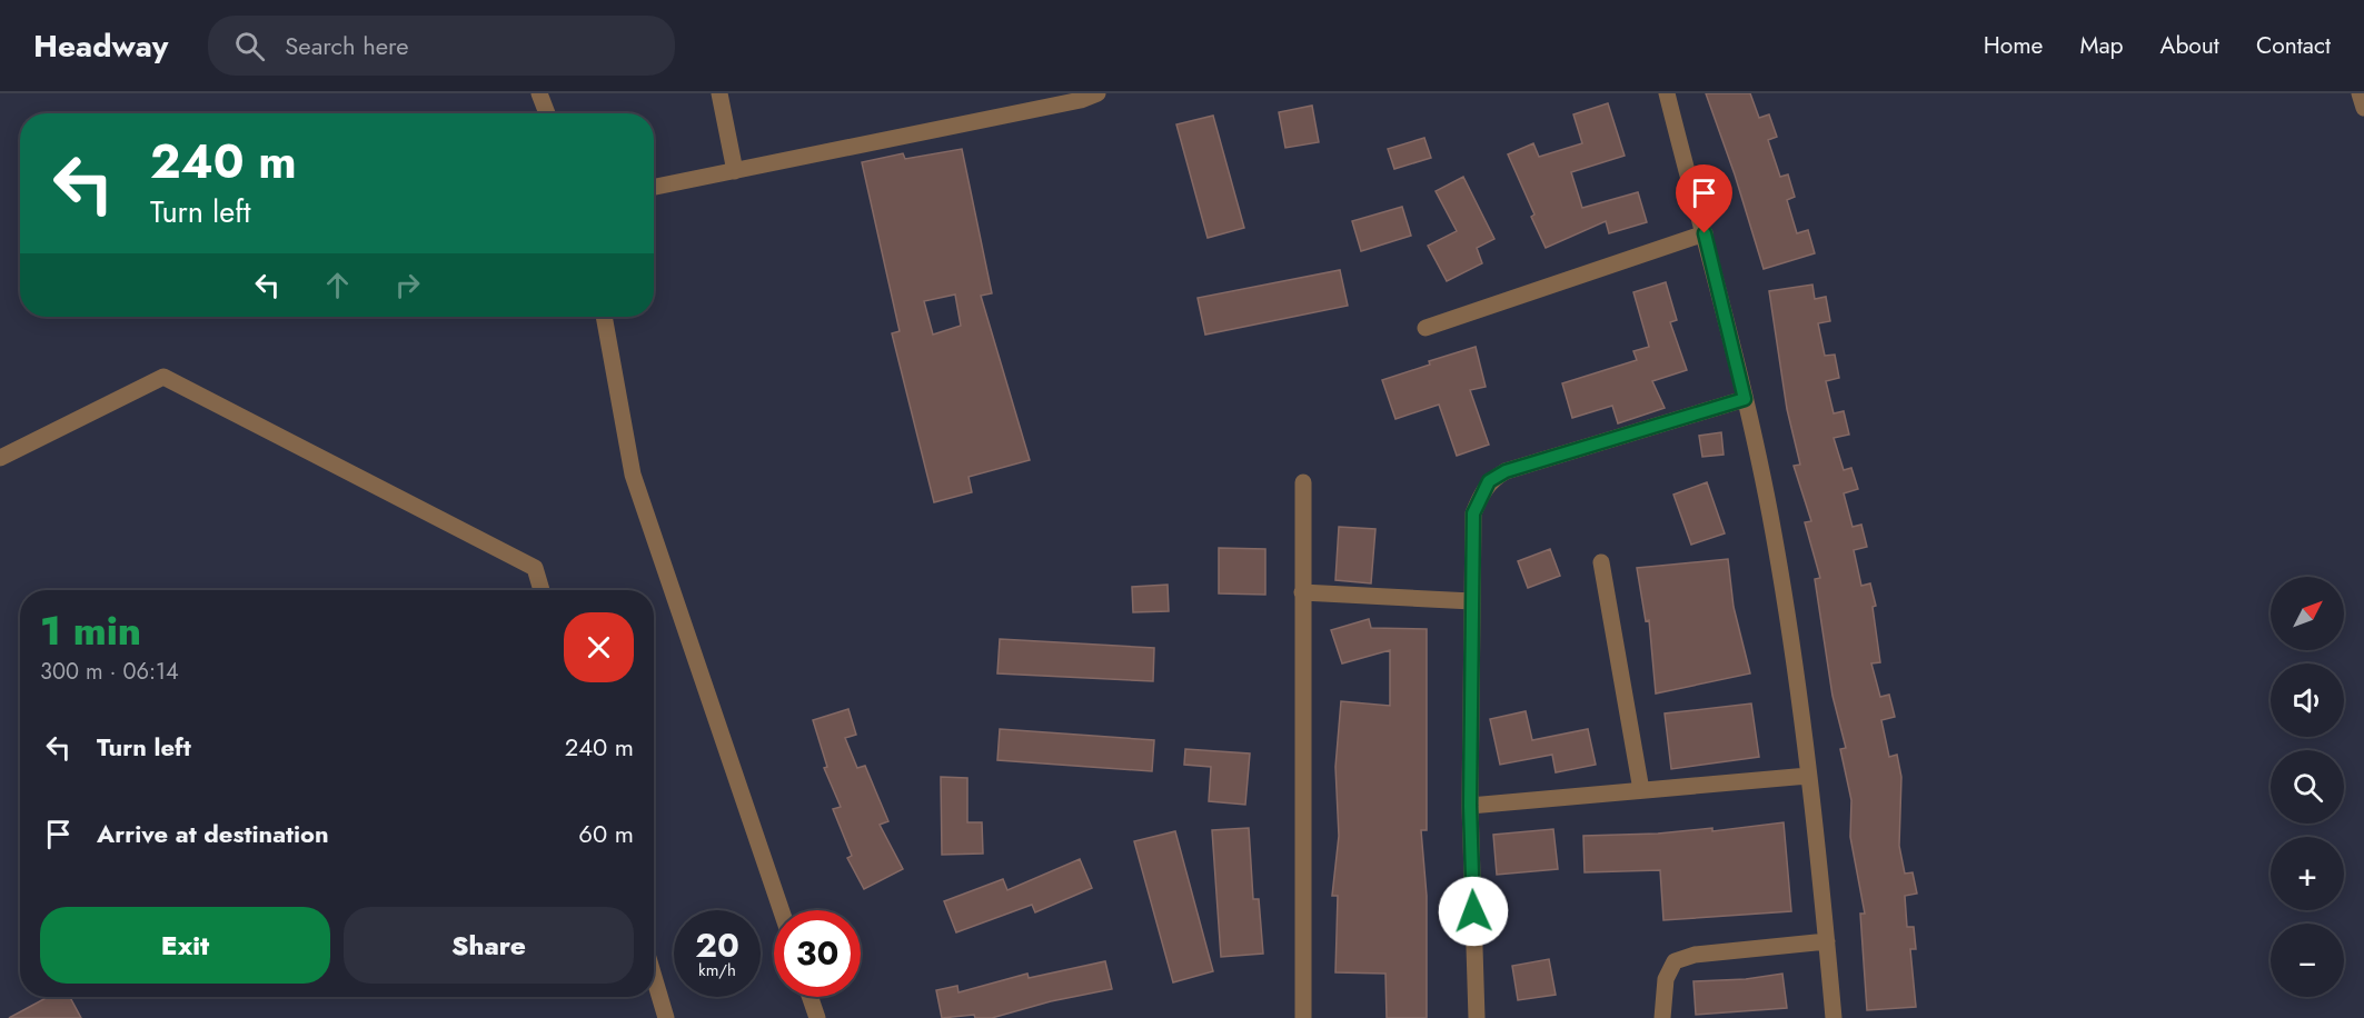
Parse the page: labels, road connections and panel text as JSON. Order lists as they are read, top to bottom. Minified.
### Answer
{"north":"top right","page":{"header":"Headway","search":"Search here","nav":["Home","Map","About","Contact"],"turn":["240 m","Turn left"],"map_buttons":["+","−"],"heading":["1 min","300 m · 06:14"],"list":[{"name":"Turn left","value":"240 m"},{"name":"Arrive at destination","value":"60 m"}],"buttons":["Exit","Share"],"speed":"20 km/h","limit":"30"}}
